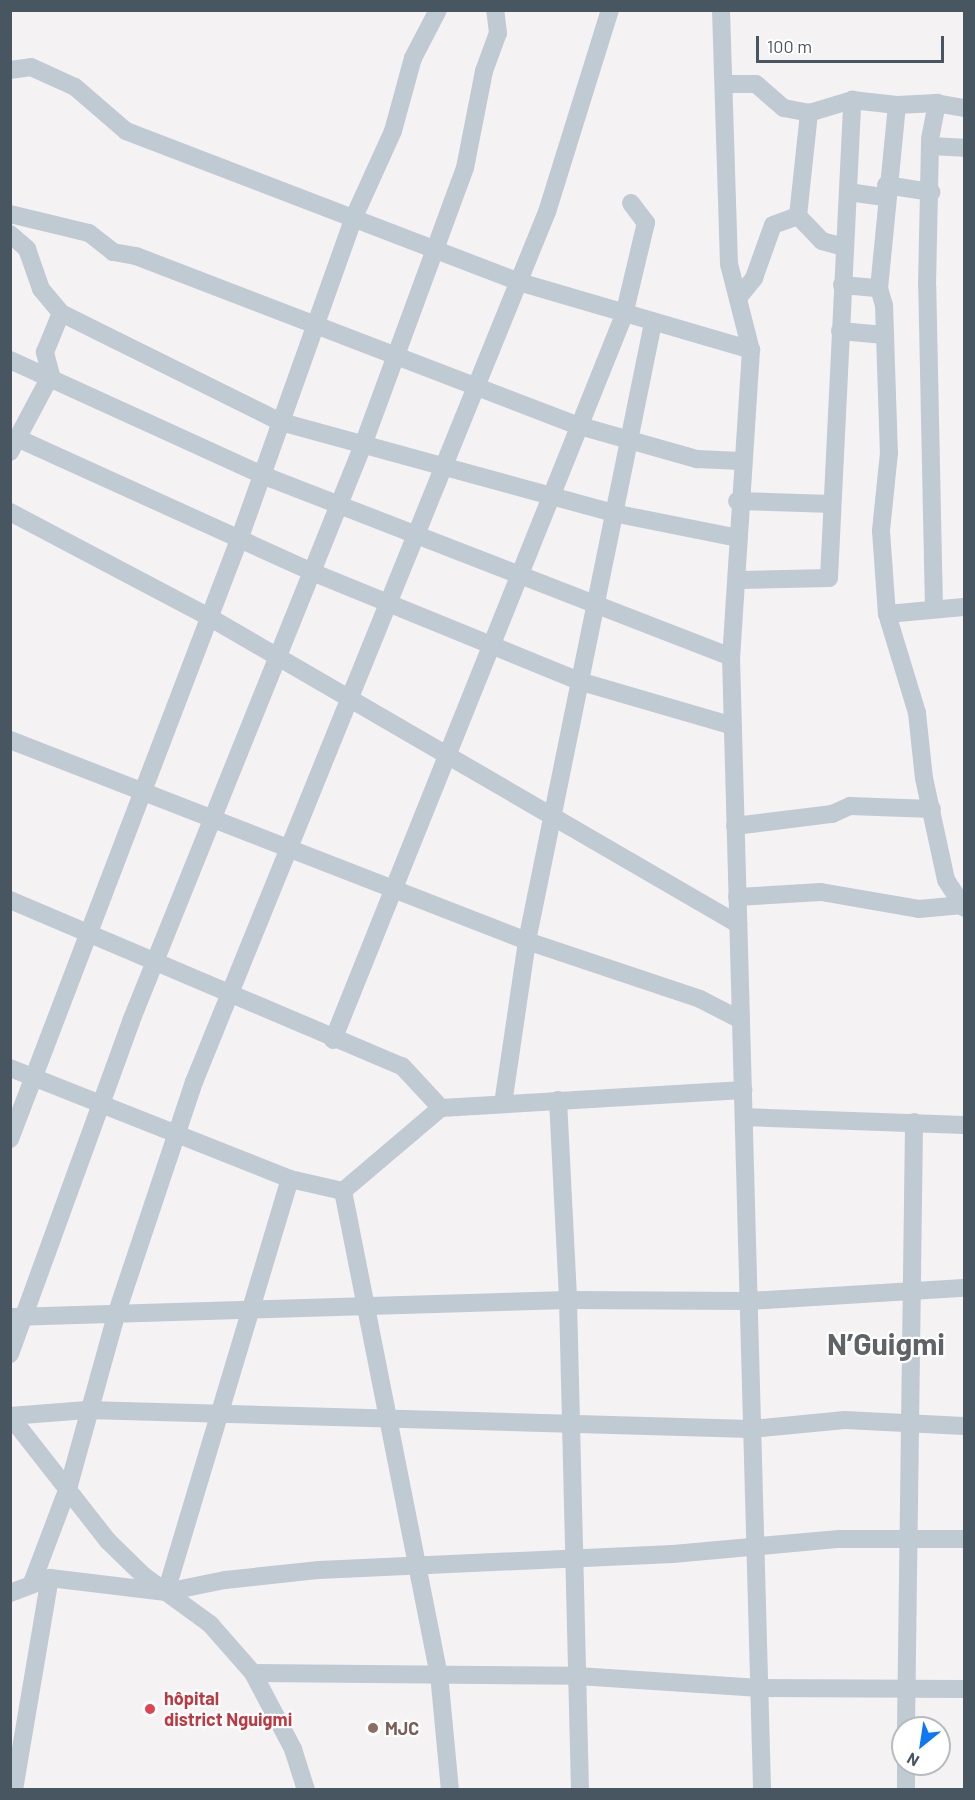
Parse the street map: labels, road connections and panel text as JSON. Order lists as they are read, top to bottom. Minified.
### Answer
{"districts":["N’Guigmi"],"places":["hôpital district Nguigmi","MJC"],"scale_bar":"100 m","north":"bottom left"}
